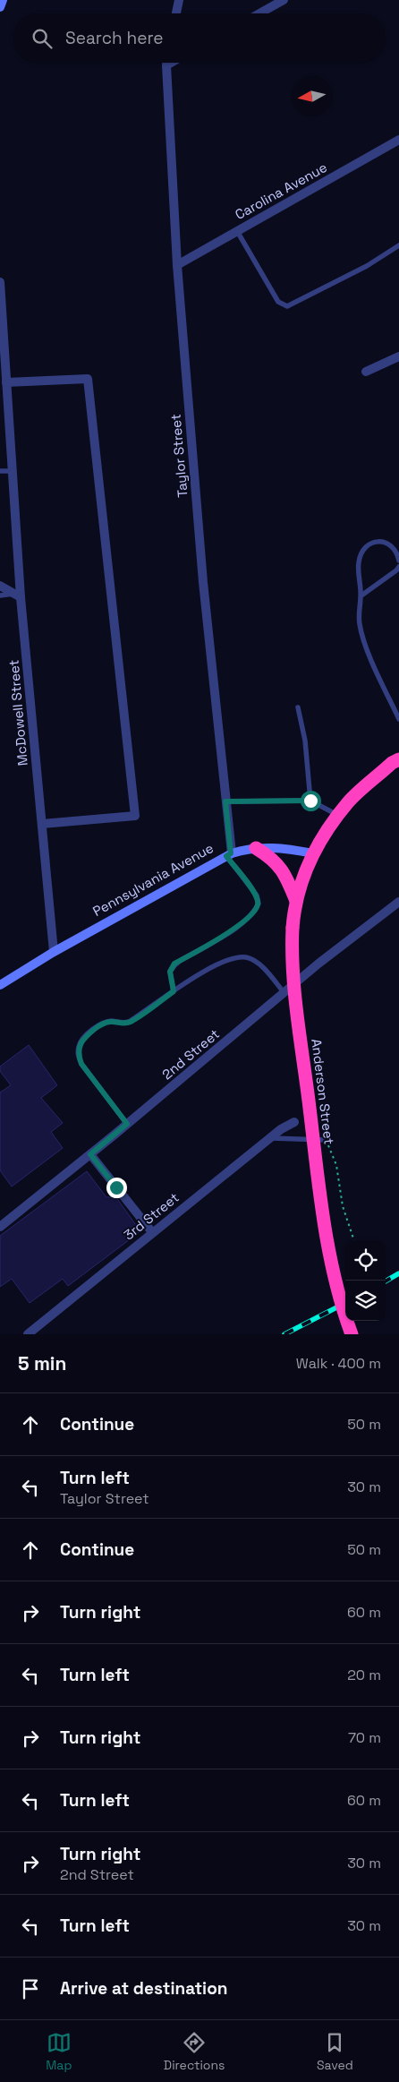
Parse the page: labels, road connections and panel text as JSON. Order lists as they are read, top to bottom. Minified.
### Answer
{"streets":{"highway":["Anderson Street"],"main road":["Pennsylvania Avenue"],"street":["Carolina Avenue","Taylor Street","McDowell Street","2nd Street","3rd Street"]},"crossings":[["Carolina Avenue","Taylor Street"],["Taylor Street","Pennsylvania Avenue"],["McDowell Street","Pennsylvania Avenue"],["Pennsylvania Avenue","Anderson Street"]],"north":"left","page":{"search":"Search here","heading":["5 min","Walk · 400 m"],"list":[["Continue","50 m"],["Turn left","Taylor Street","30 m"],["Continue","50 m"],["Turn right","60 m"],["Turn left","20 m"],["Turn right","70 m"],["Turn left","60 m"],["Turn right","2nd Street","30 m"],["Turn left","30 m"],"Arrive at destination"],"nav":["Map","Directions","Saved"]}}
